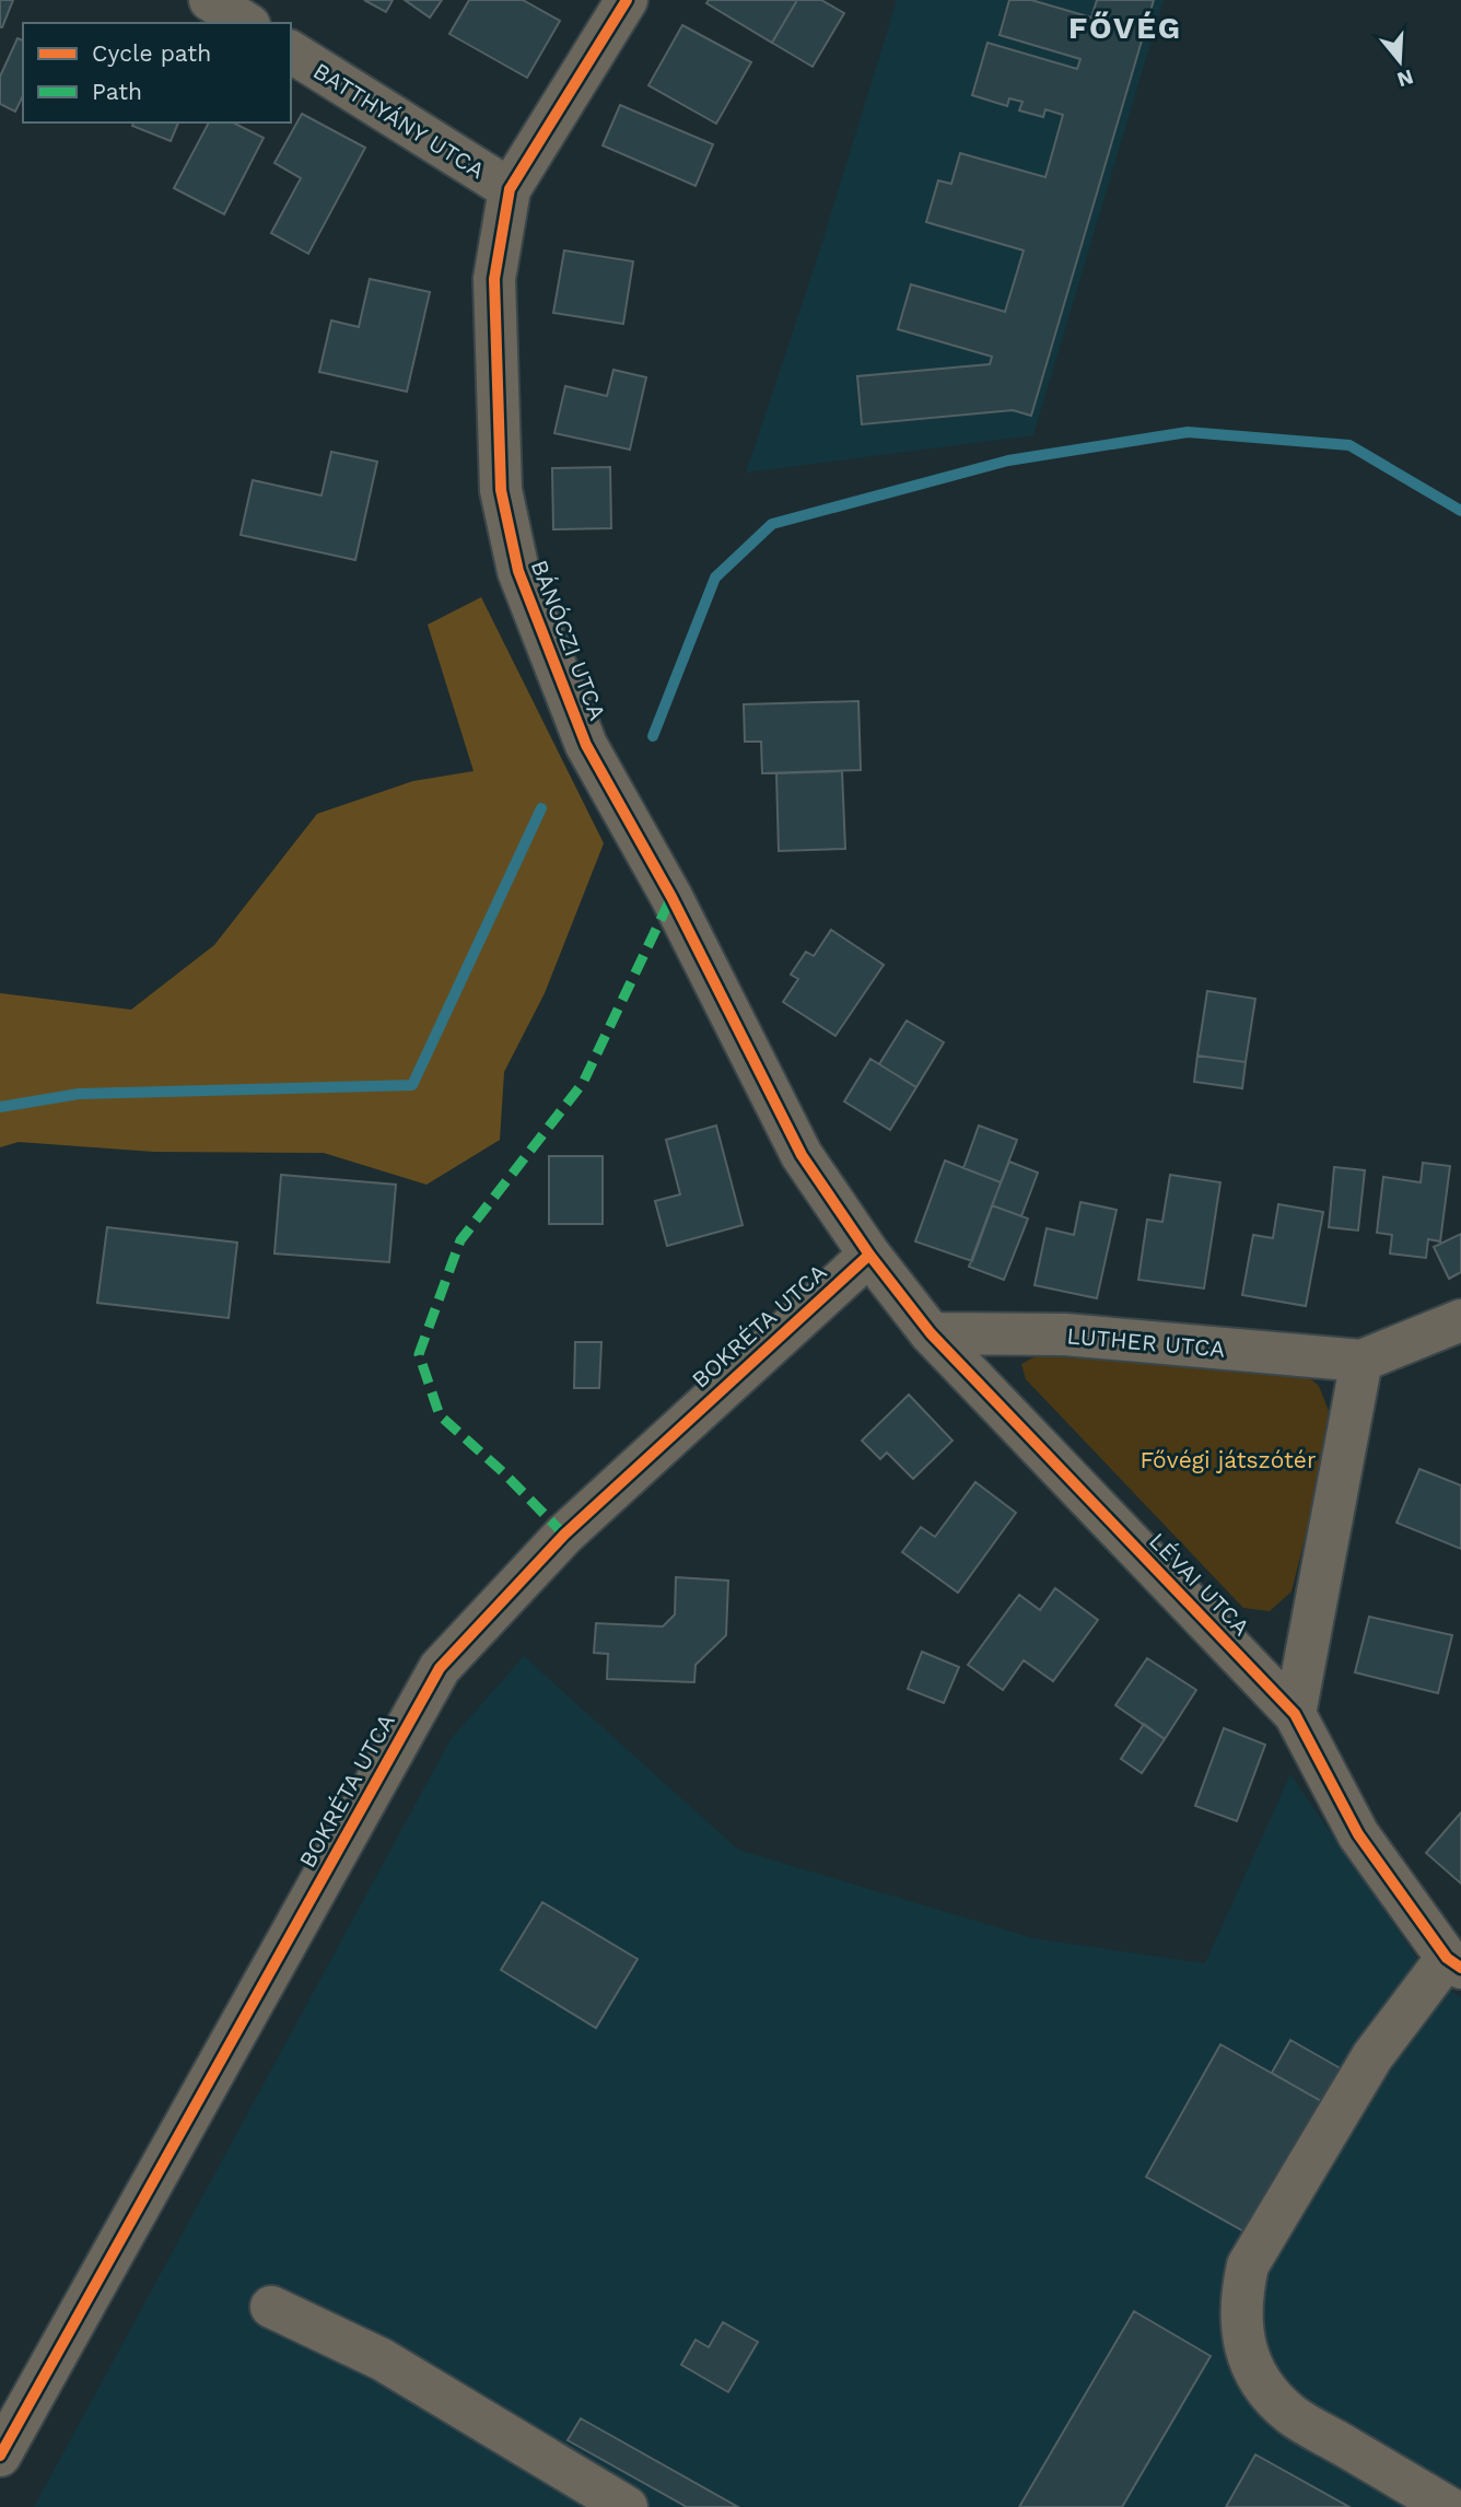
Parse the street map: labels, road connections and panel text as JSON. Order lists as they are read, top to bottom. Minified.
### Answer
{"streets":{"street":["BATTHYÁNY UTCA","BÁNÓCZI UTCA","BOKRÉTA UTCA","LUTHER UTCA","LÉVAI UTCA"]},"crossings":[["BATTHYÁNY UTCA","BÁNÓCZI UTCA"],["BÁNÓCZI UTCA","BOKRÉTA UTCA"],["BÁNÓCZI UTCA","LÉVAI UTCA"],["BOKRÉTA UTCA","LÉVAI UTCA"],["LUTHER UTCA","LÉVAI UTCA"]],"districts":["FŐVÉG"],"parks":["Fővégi játszótér"],"legend":["Cycle path","Path"],"north":"bottom"}
